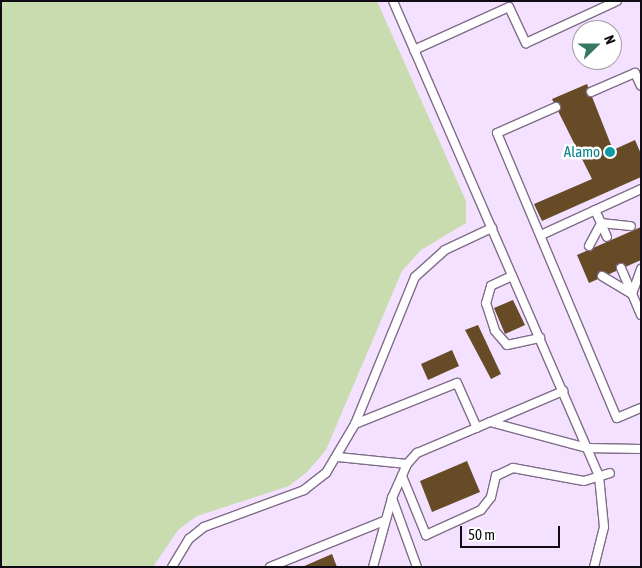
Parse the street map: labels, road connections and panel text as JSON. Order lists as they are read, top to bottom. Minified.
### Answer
{"places":["Alamo"],"scale_bar":"50 m","north":"right"}
